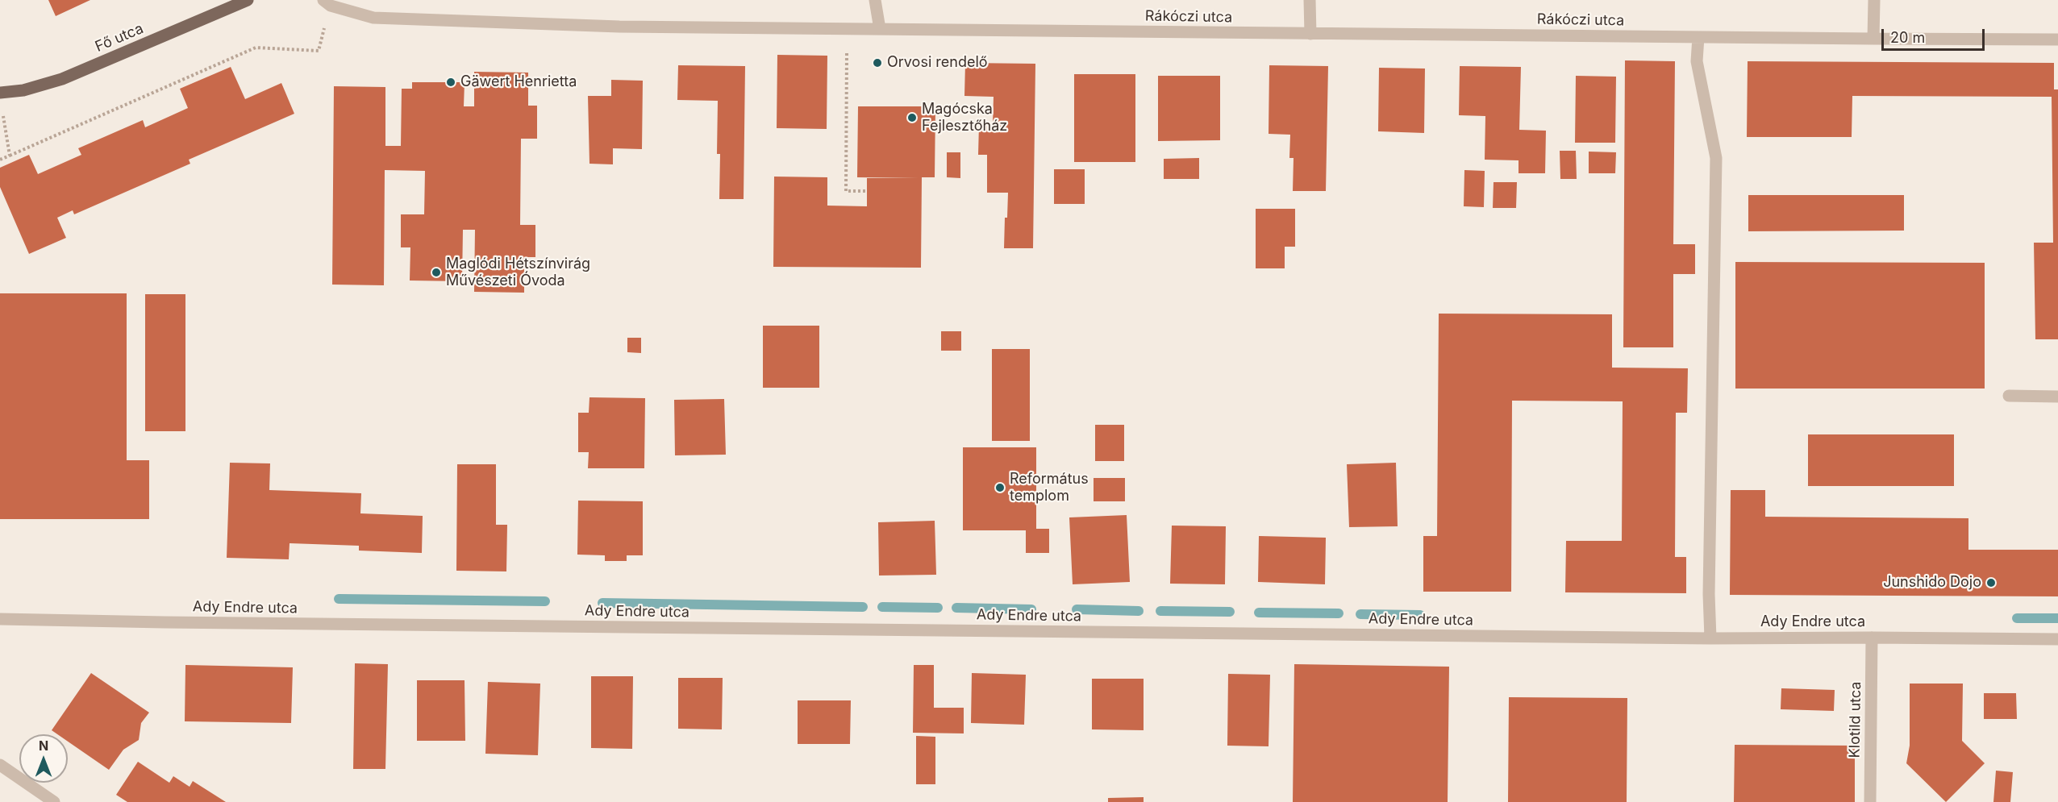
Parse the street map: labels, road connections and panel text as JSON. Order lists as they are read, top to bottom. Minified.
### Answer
{"streets":{"main road":["Fő utca"],"street":["Rákóczi utca","Ady Endre utca","Klotild utca"]},"crossings":[["Ady Endre utca","Klotild utca"]],"places":["Orvosi rendelő","Gäwert Henrietta","Magócska Fejlesztőház","Maglódi Hétszínvirág Művészeti Óvoda","Református templom","Junshido Dojo"],"scale_bar":"20 m","north":"top"}
